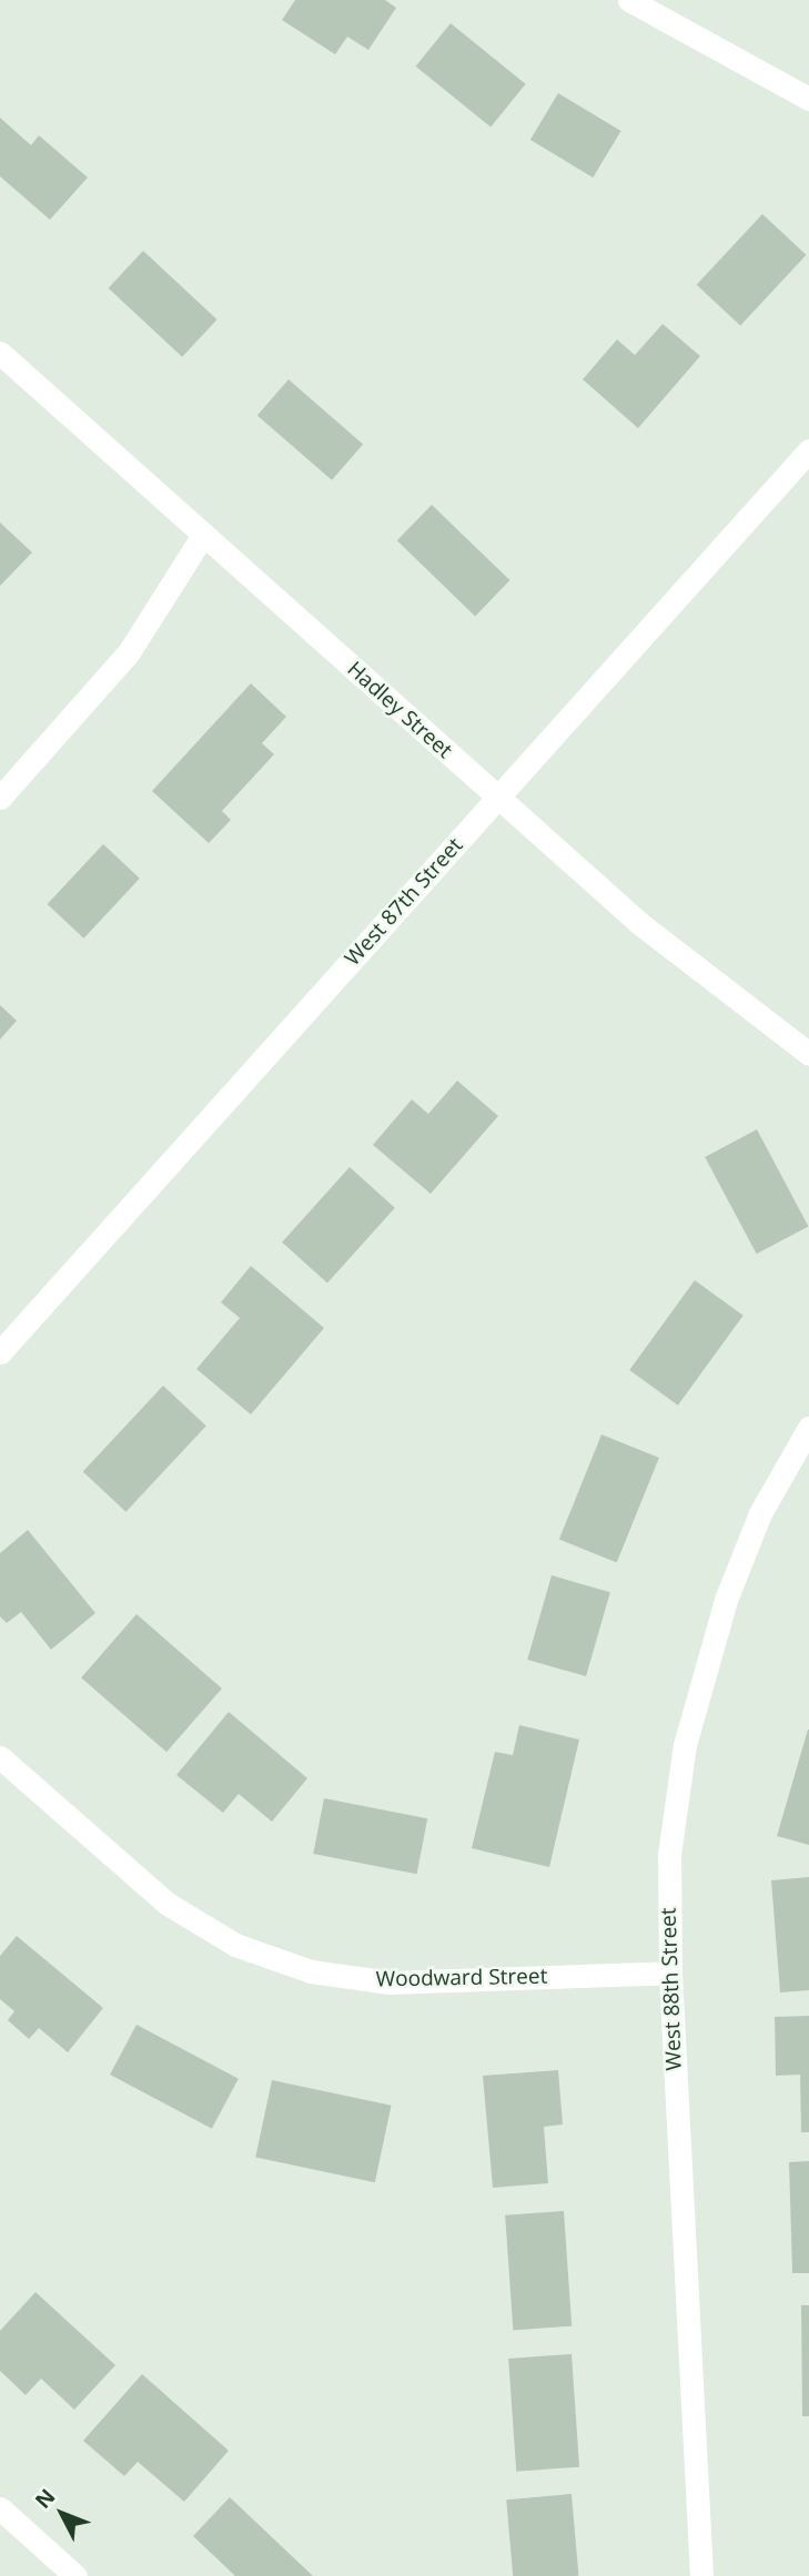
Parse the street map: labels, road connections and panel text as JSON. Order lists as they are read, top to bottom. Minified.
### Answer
{"streets":{"street":["Hadley Street","West 87th Street","Woodward Street","West 88th Street"]},"crossings":[["Hadley Street","West 87th Street"],["Woodward Street","West 88th Street"]],"north":"top left"}
